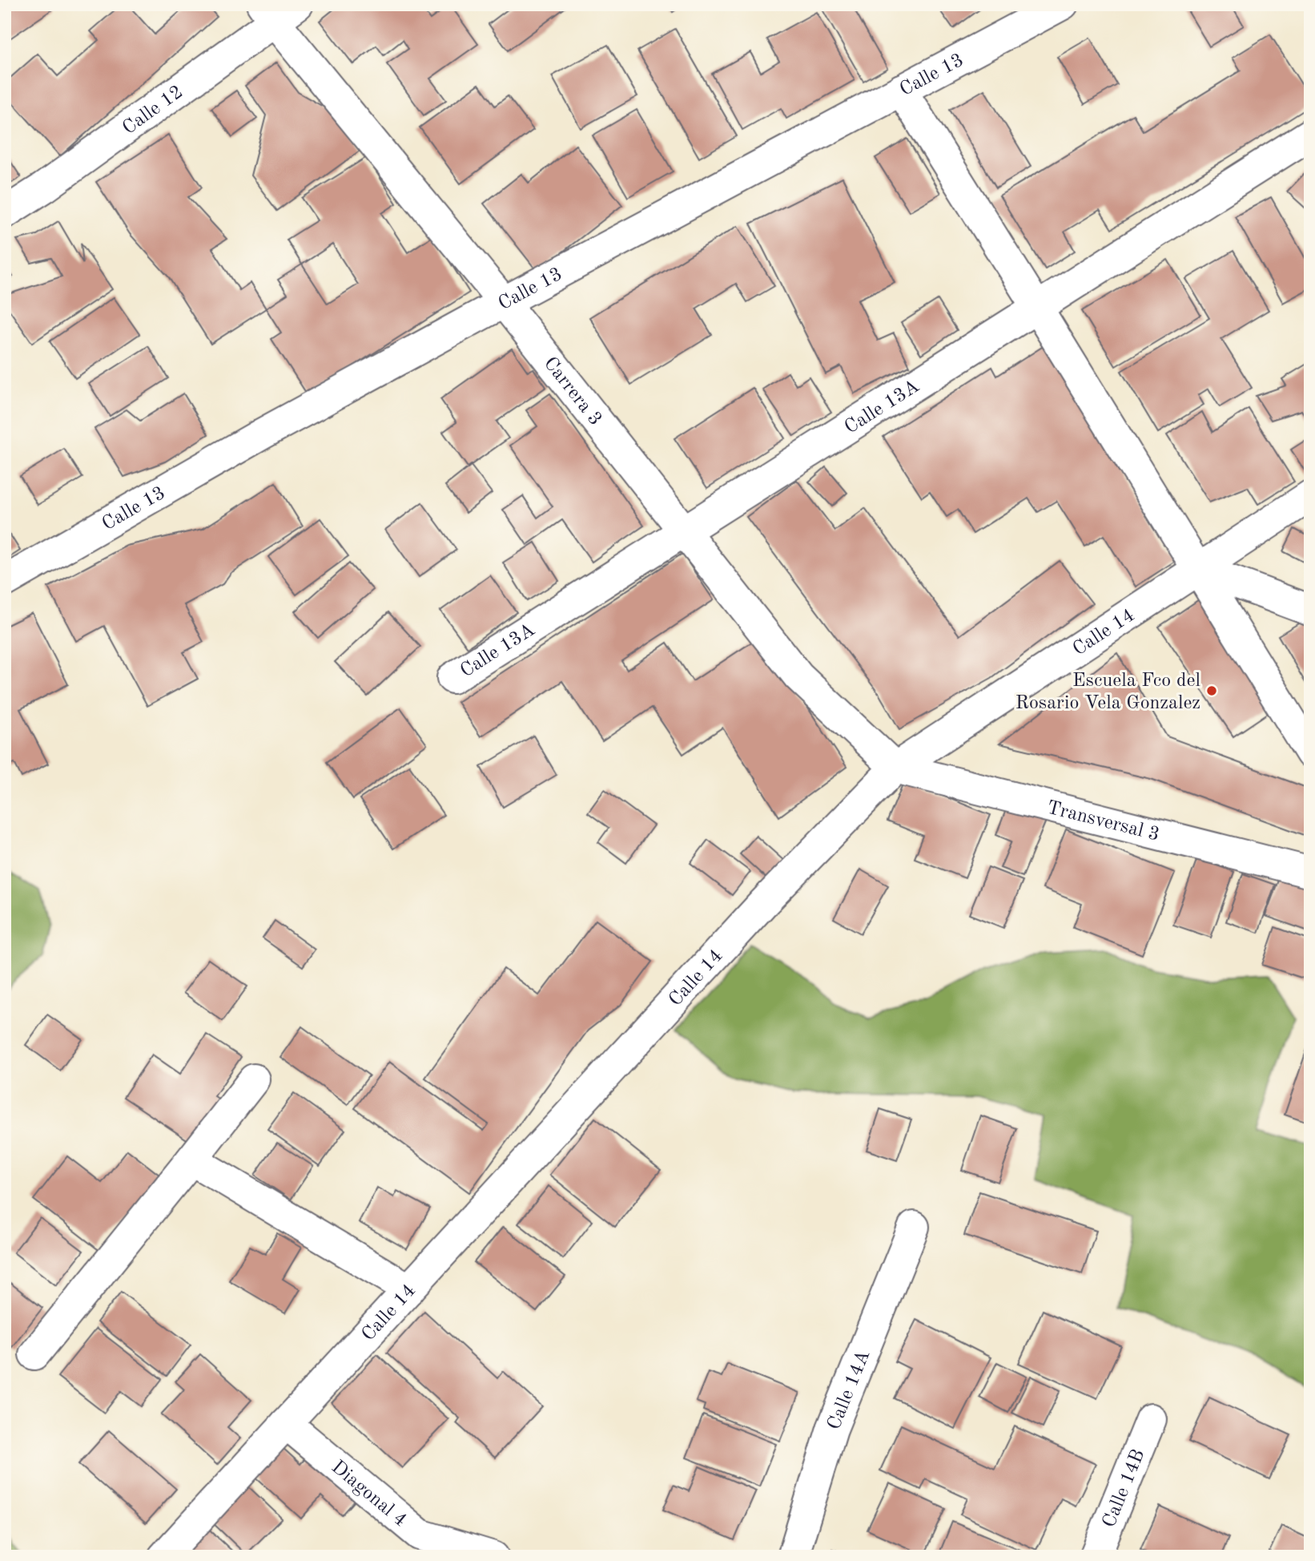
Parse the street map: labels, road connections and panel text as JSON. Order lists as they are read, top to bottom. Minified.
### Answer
{"streets":{"street":["Calle 13","Calle 12","Carrera 3","Calle 13A","Calle 14","Transversal 3","Calle 14A","Calle 14B","Diagonal 4"]},"crossings":[["Calle 13","Carrera 3"],["Calle 12","Carrera 3"],["Carrera 3","Calle 13A"],["Carrera 3","Calle 14"],["Carrera 3","Transversal 3"],["Calle 14","Transversal 3"],["Calle 14","Diagonal 4"]],"places":["Escuela Fco del Rosario Vela Gonzalez"]}
